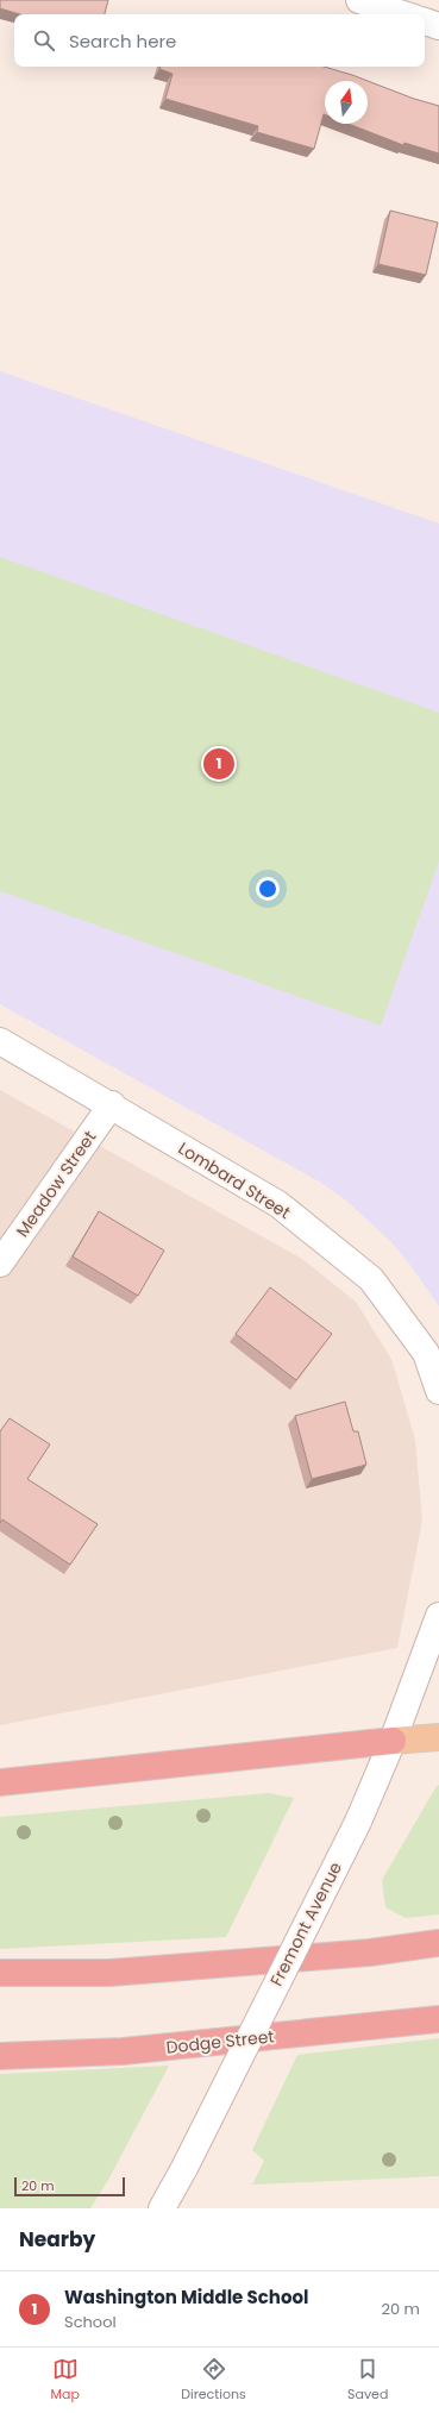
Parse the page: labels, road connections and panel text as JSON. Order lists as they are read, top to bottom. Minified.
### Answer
{"streets":{"highway":["Dodge Street"],"street":["Lombard Street","Meadow Street","Fremont Avenue"]},"crossings":[["Lombard Street","Meadow Street"]],"scale_bar":"20 m","north":"top","page":{"search":"Search here","pins":"1","scale":"20 m","heading":"Nearby","list":[{"mark":"1","name":"Washington Middle School","note":"School","value":"20 m"}],"nav":["Map","Directions","Saved"]}}
